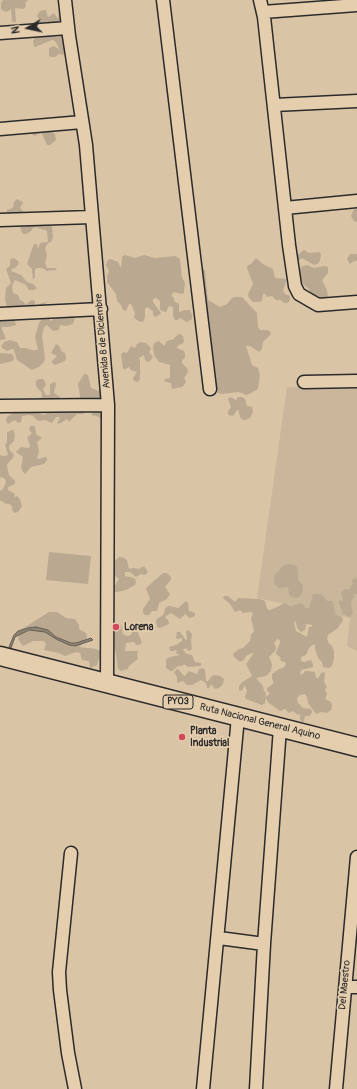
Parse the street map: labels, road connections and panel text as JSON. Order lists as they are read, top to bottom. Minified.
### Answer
{"streets":{"highway":["PY03","Ruta Nacional General Aquino"],"street":["Avenida 8 de Diciembre","Del Maestro"]},"crossings":[["Avenida 8 de Diciembre","Ruta Nacional General Aquino"]],"places":["Lorena","Planta Industrial"],"north":"left"}
